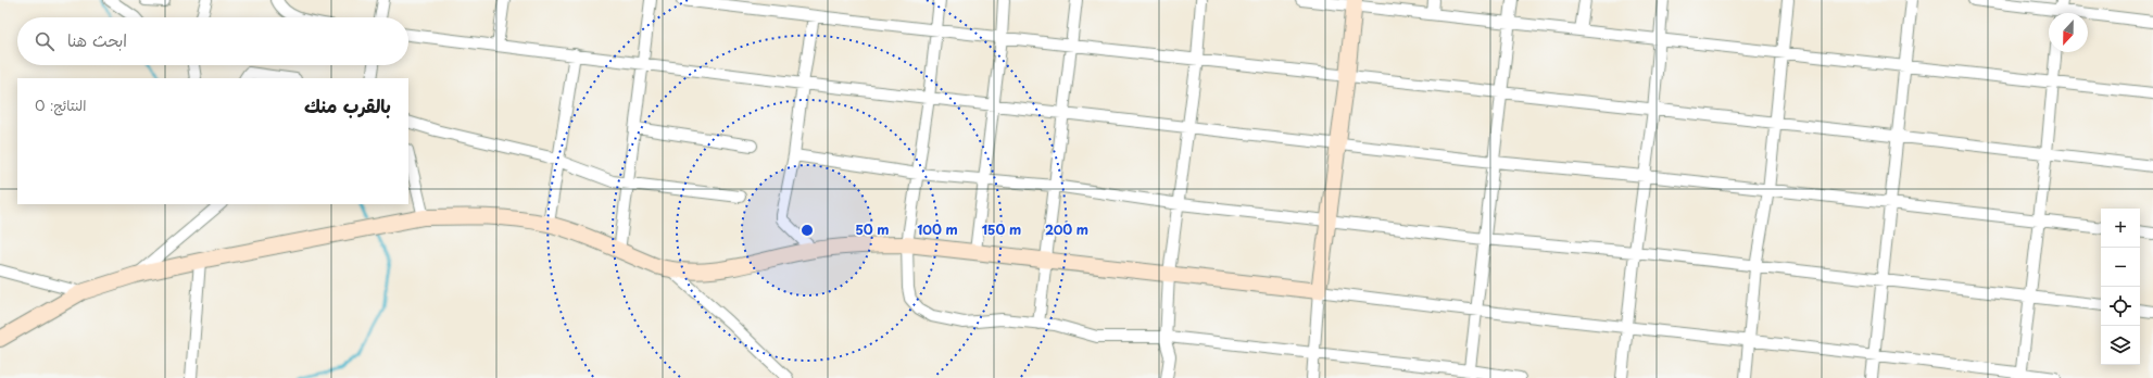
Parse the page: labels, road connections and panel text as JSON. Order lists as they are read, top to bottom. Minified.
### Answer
{"north":"bottom","page":{"search":"ابحث هنا","heading":["بالقرب منك","النتائج: 0"],"map_buttons":["+","−"]},"rings":["50 m","100 m","150 m","200 m"]}
